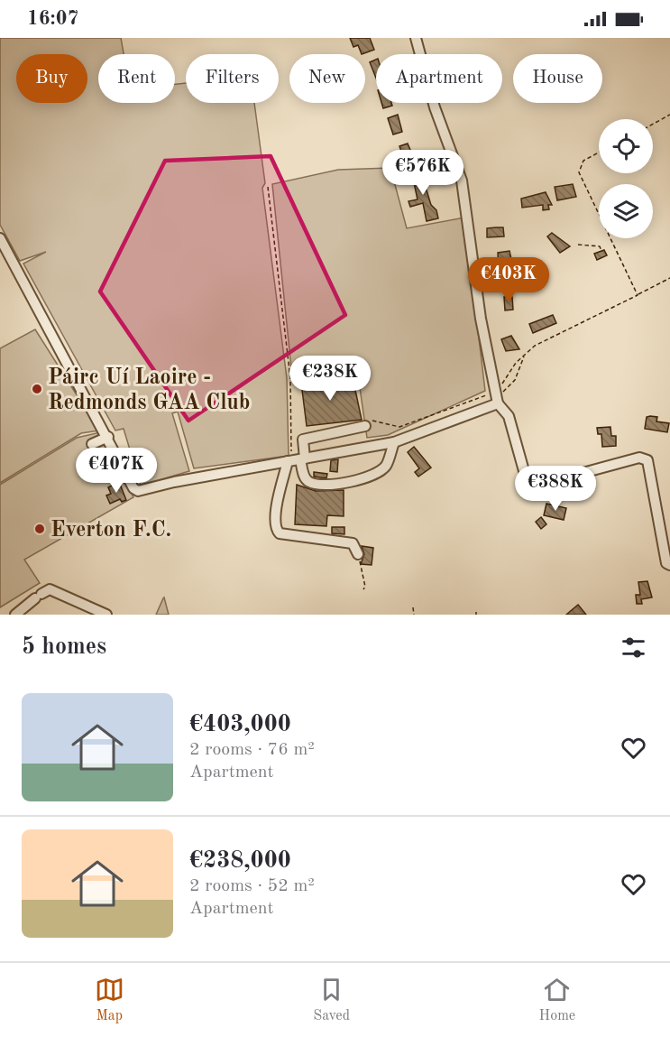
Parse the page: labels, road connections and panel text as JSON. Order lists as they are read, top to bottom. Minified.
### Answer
{"places":["Páirc Uí Laoire - Redmonds GAA Club","Everton F.C."],"page":{"status":"16:07","chip":["Buy","Rent","Filters","New","Apartment","House"],"price":["€576K","€403K","€238K","€407K","€388K"],"heading":"5 homes","list":[{"name":"€403,000","note":"2 rooms · 76 m² · Apartment"},{"name":"€238,000","note":"2 rooms · 52 m² · Apartment"}],"tabs":["Map","Saved","Home"]}}
